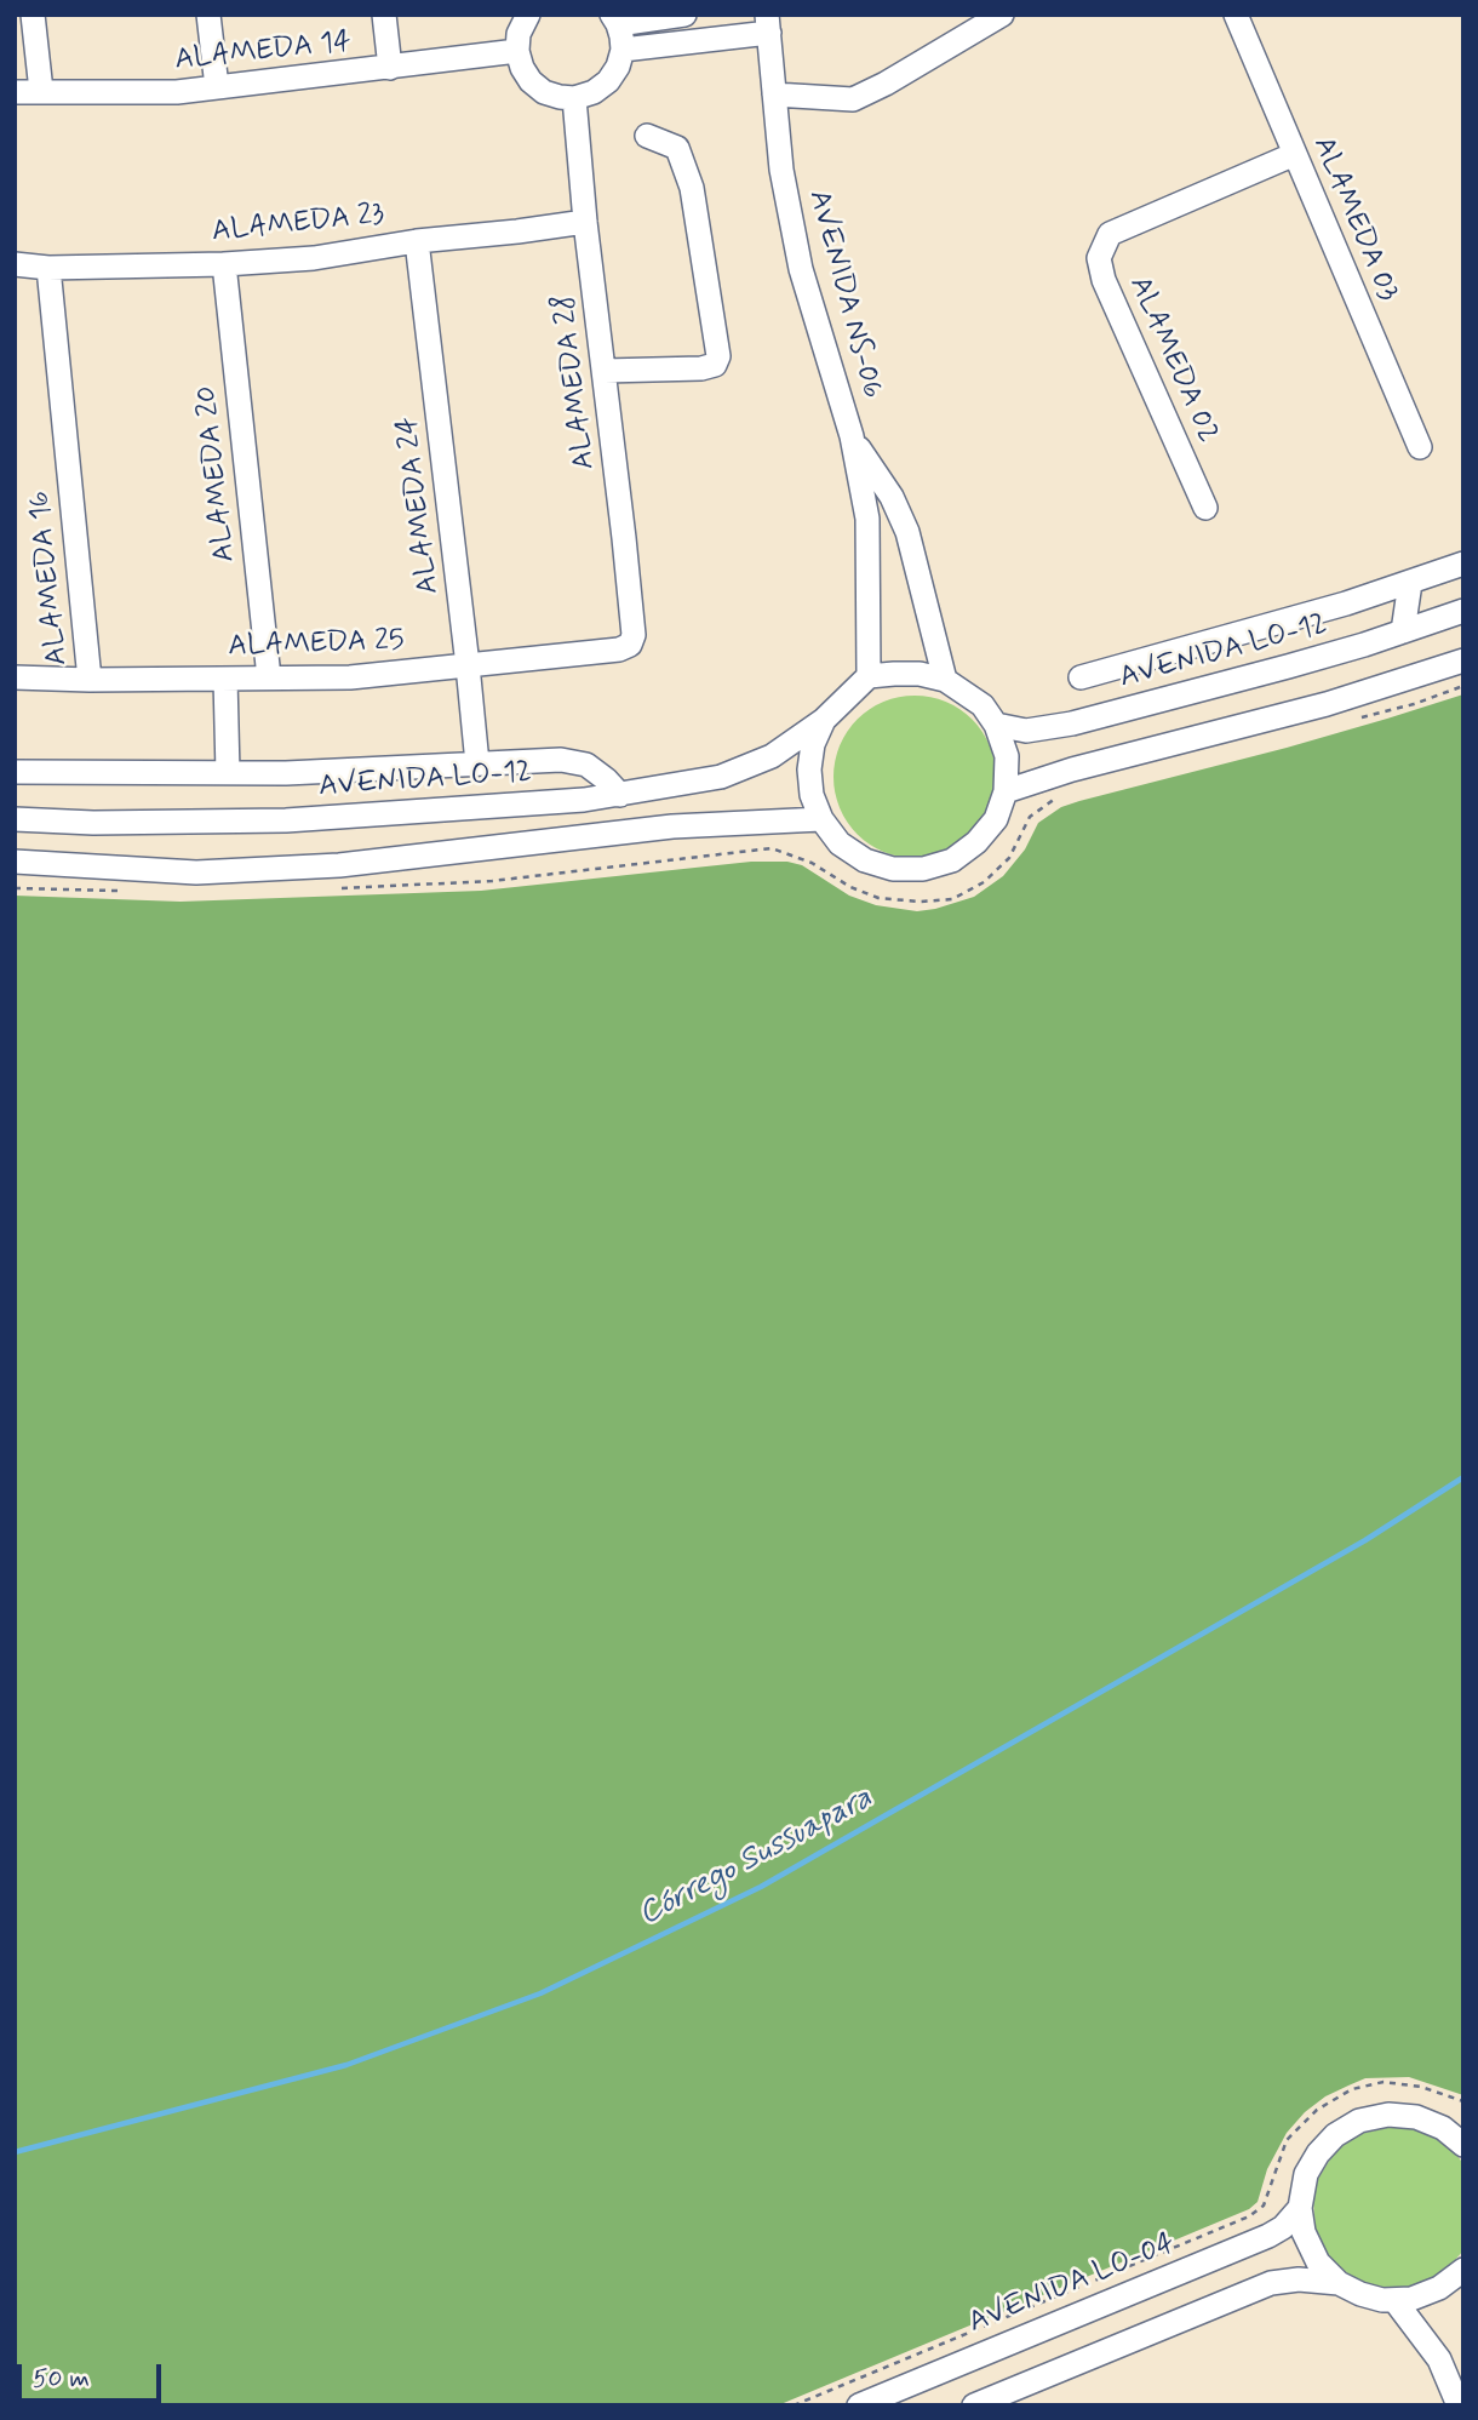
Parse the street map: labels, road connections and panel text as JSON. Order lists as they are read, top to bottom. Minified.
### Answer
{"streets":{"street":["ALAMEDA 14","ALAMEDA 03","ALAMEDA 23","AVENIDA NS-06","ALAMEDA 02","ALAMEDA 28","ALAMEDA 20","ALAMEDA 24","ALAMEDA 16","ALAMEDA 25","AVENIDA LO-12","AVENIDA LO-04"]},"crossings":[["ALAMEDA 03","ALAMEDA 02"],["ALAMEDA 23","ALAMEDA 28"],["ALAMEDA 23","ALAMEDA 20"],["ALAMEDA 23","ALAMEDA 24"],["ALAMEDA 23","ALAMEDA 16"],["AVENIDA NS-06","AVENIDA LO-12"],["ALAMEDA 28","ALAMEDA 25"],["ALAMEDA 20","ALAMEDA 25"],["ALAMEDA 24","ALAMEDA 25"],["ALAMEDA 16","ALAMEDA 25"]],"water":["Córrego Sussuapara"],"scale_bar":"50 m"}
